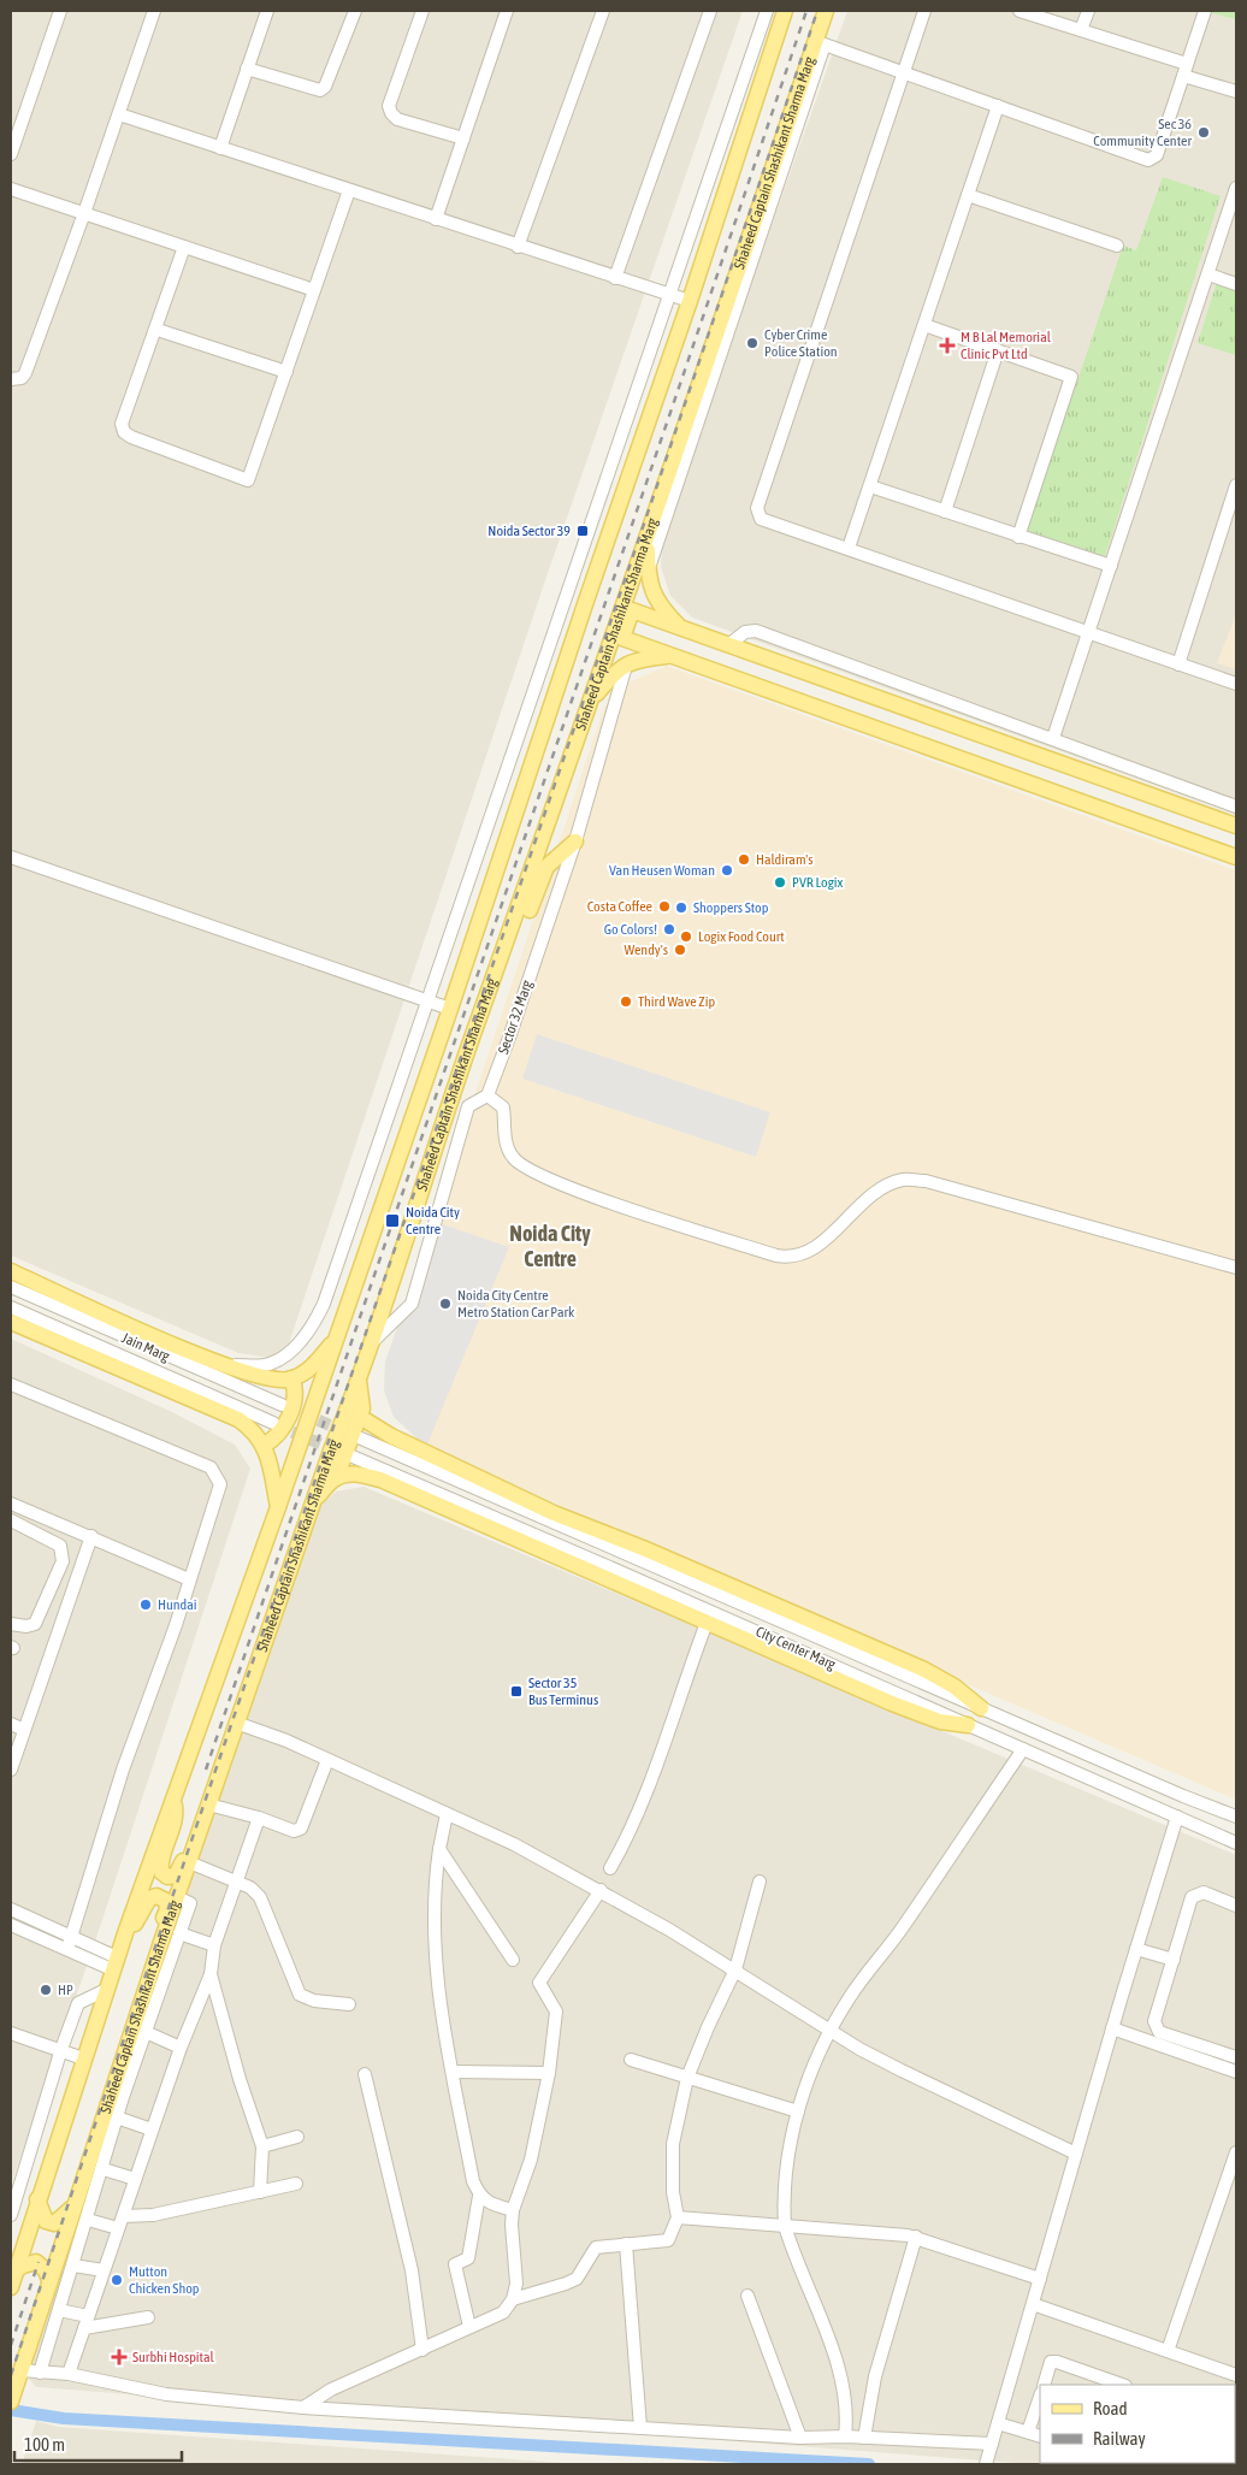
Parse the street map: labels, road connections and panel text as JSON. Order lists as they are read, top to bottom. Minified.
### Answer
{"streets":{"main road":["Shaheed Captain Shashikant Sharma Marg"],"street":["Sector 32 Marg","Jain Marg","City Center Marg"]},"crossings":[["Shaheed Captain Shashikant Sharma Marg","Sector 32 Marg"]],"districts":["Noida City Centre"],"places":{"other":["Sec 36 Community Center","Cyber Crime Police Station","Haldiram's","Van Heusen Woman","PVR Logix","Costa Coffee","Shoppers Stop","Go Colors!","Logix Food Court","Wendy's","Third Wave Zip","Noida City Centre Metro Station Car Park","Hundai","HP","Mutton Chicken Shop"],"health":["M B Lal Memorial Clinic Pvt Ltd","Surbhi Hospital"],"transit":["Noida Sector 39","Noida City Centre","Sector 35 Bus Terminus"]},"legend":["Road","Railway"],"scale_bar":"100 m"}
